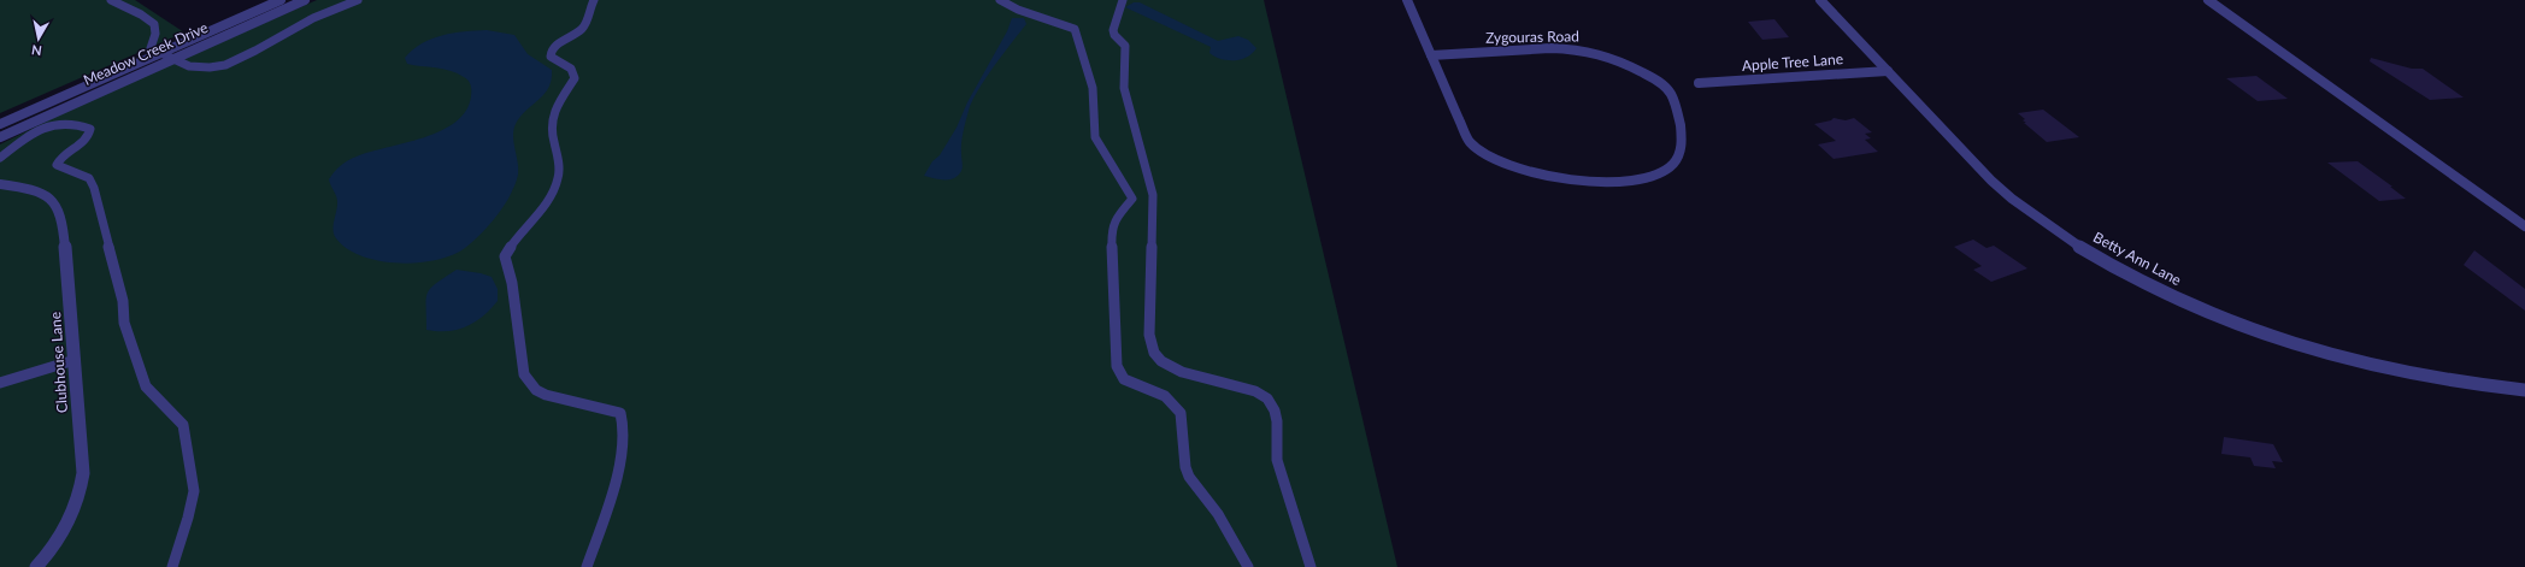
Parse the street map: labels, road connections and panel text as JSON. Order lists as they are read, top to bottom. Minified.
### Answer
{"streets":{"street":["Zygouras Road","Meadow Creek Drive","Apple Tree Lane","Betty Ann Lane","Clubhouse Lane"]},"crossings":[["Apple Tree Lane","Betty Ann Lane"]],"north":"bottom"}
